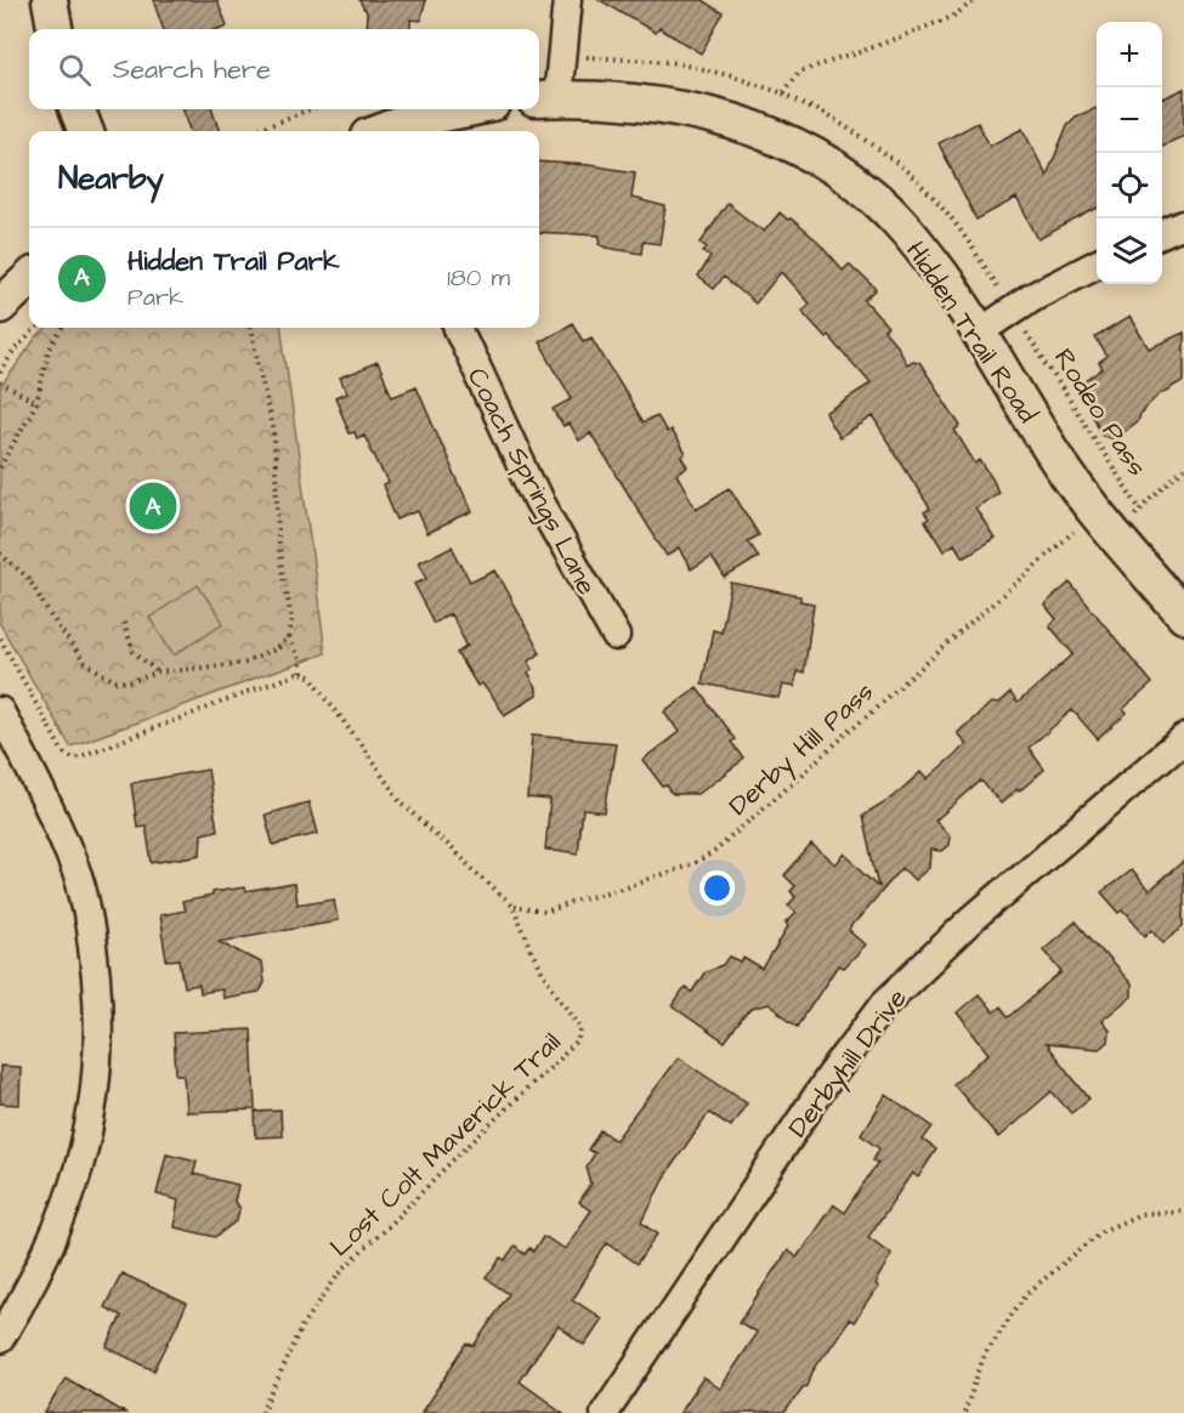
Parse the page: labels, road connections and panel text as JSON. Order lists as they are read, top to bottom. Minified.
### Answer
{"streets":{"street":["Hidden Trail Road","Coach Springs Lane","Derbyhill Drive"],"path":["Rodeo Pass","Derby Hill Pass","Lost Colt Maverick Trail"]},"crossings":[["Derby Hill Pass","Lost Colt Maverick Trail"]],"page":{"map_buttons":["+","−"],"search":"Search here","heading":"Nearby","list":[{"mark":"A","name":"Hidden Trail Park","note":"Park","value":"180 m"}],"pins":"A"}}
